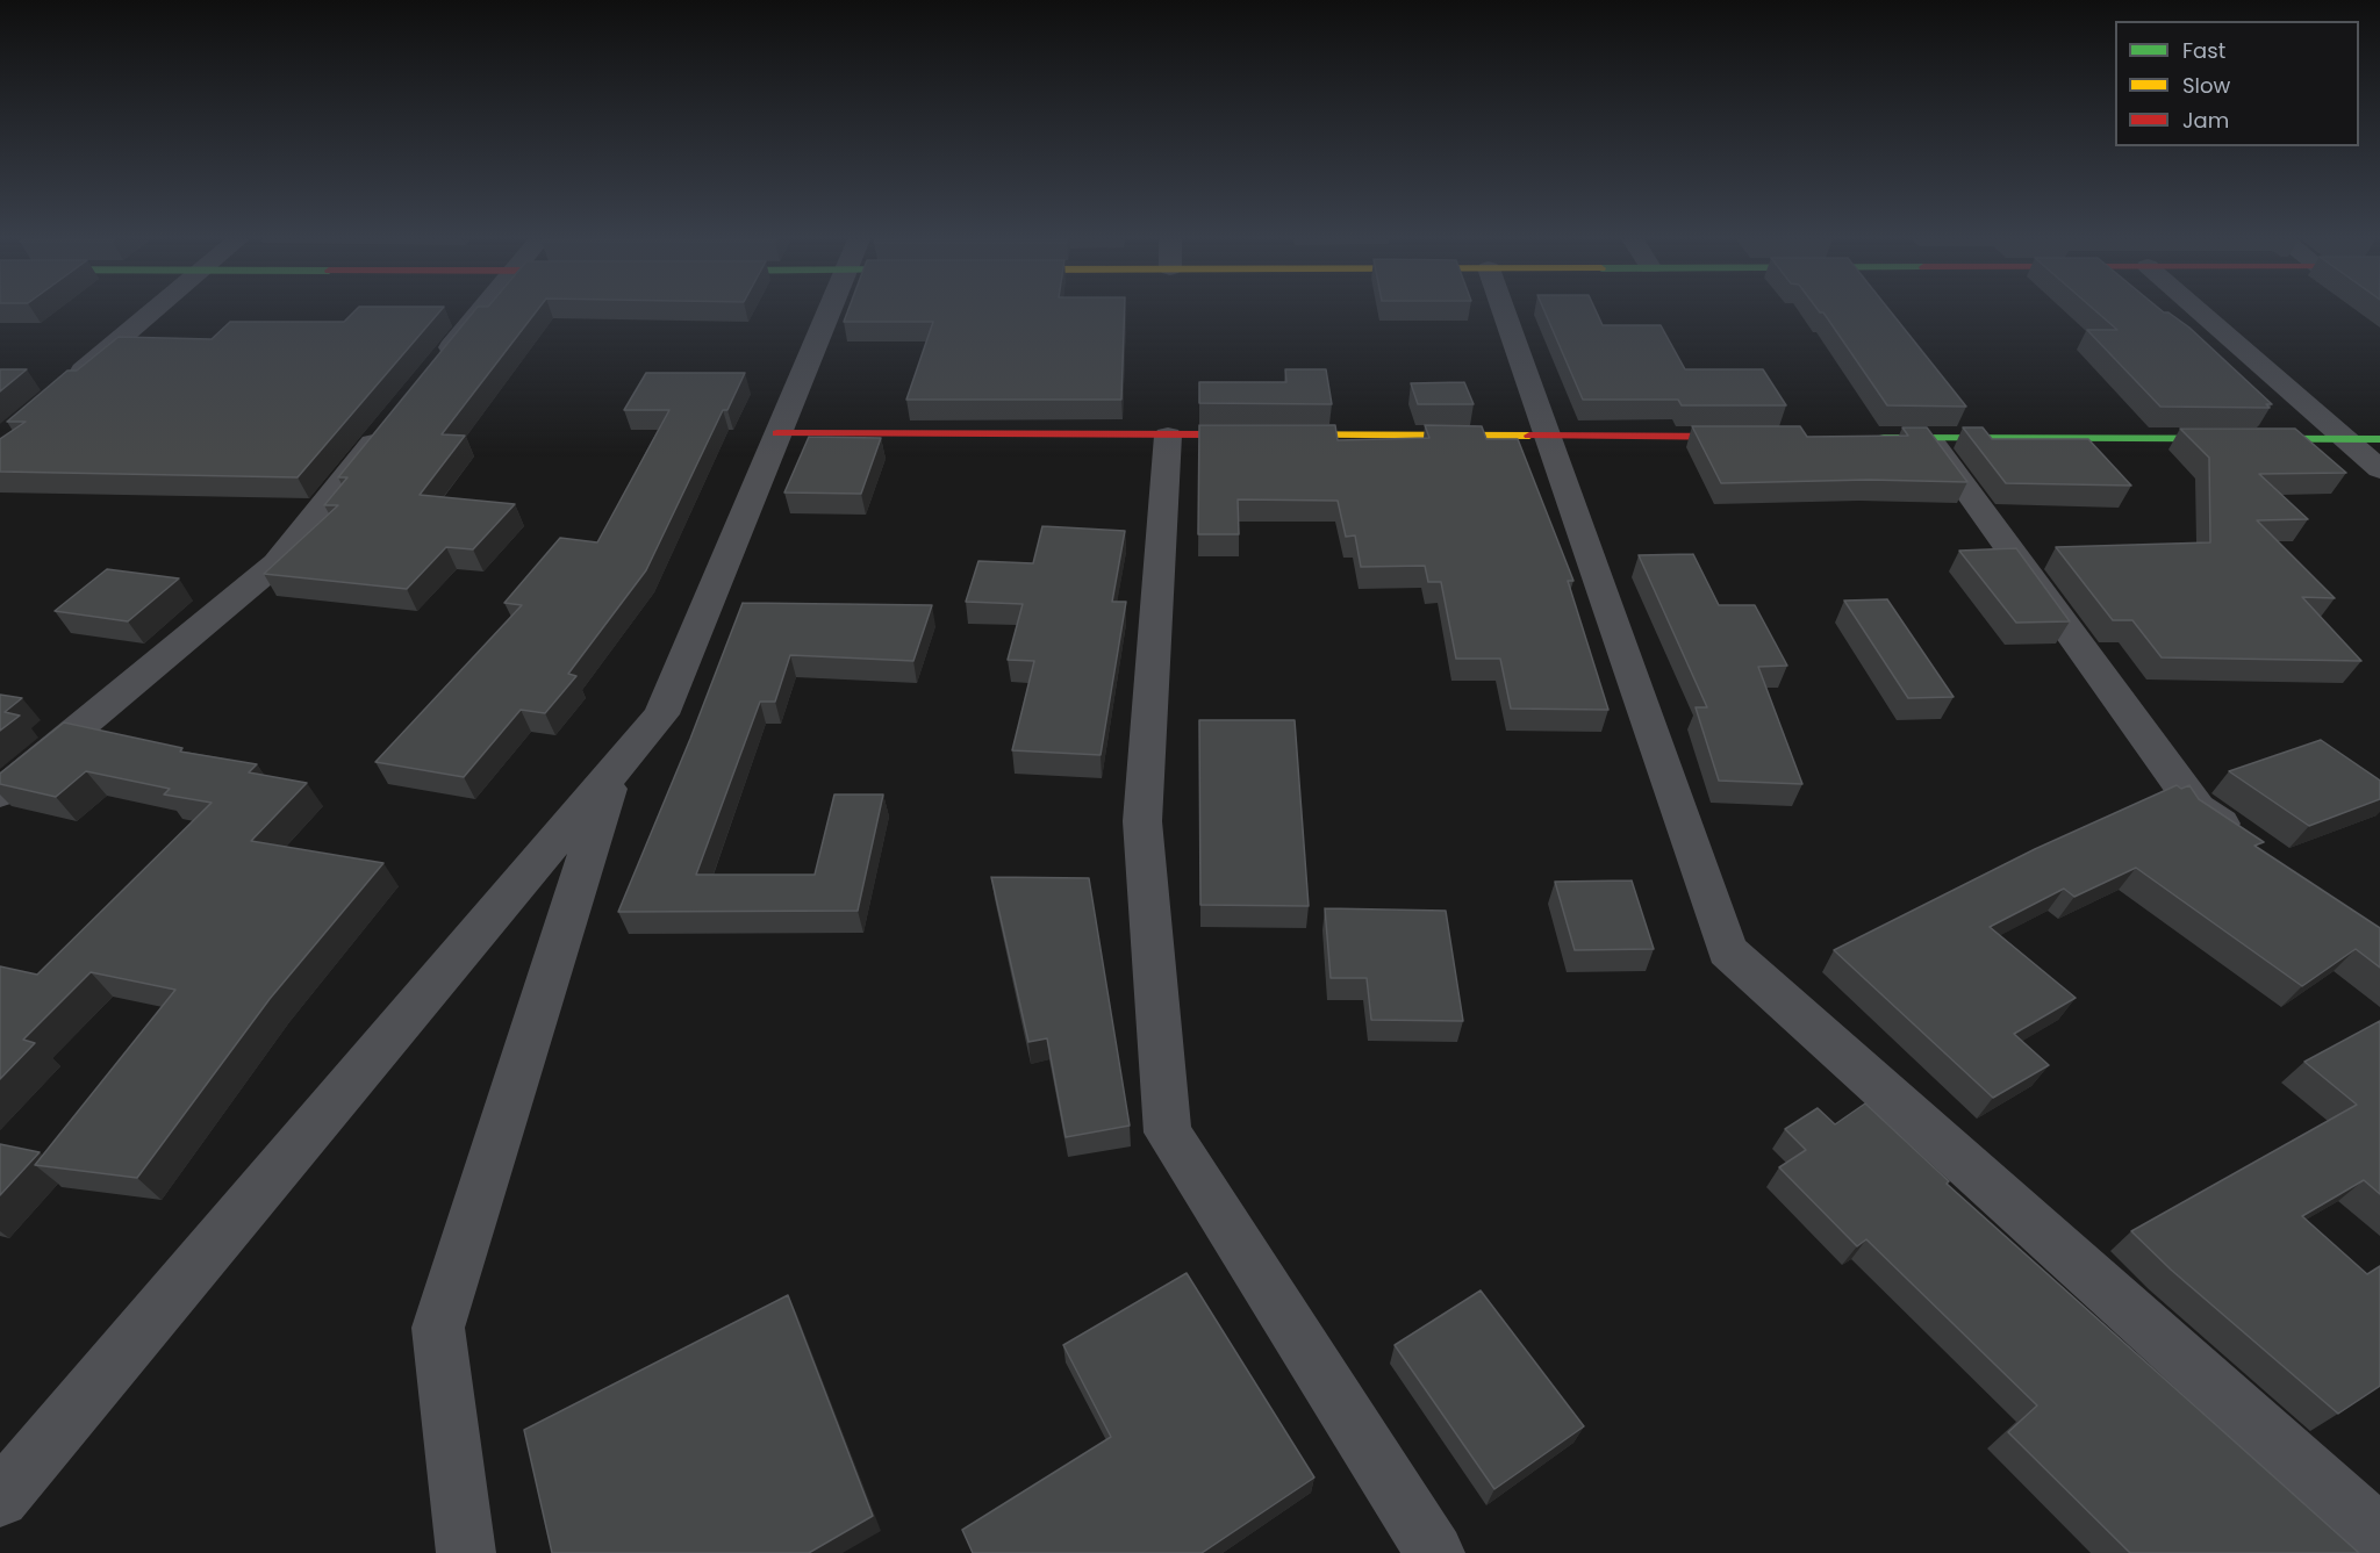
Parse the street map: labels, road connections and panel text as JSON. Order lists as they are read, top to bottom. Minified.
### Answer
{"legend":["Fast","Slow","Jam"]}
